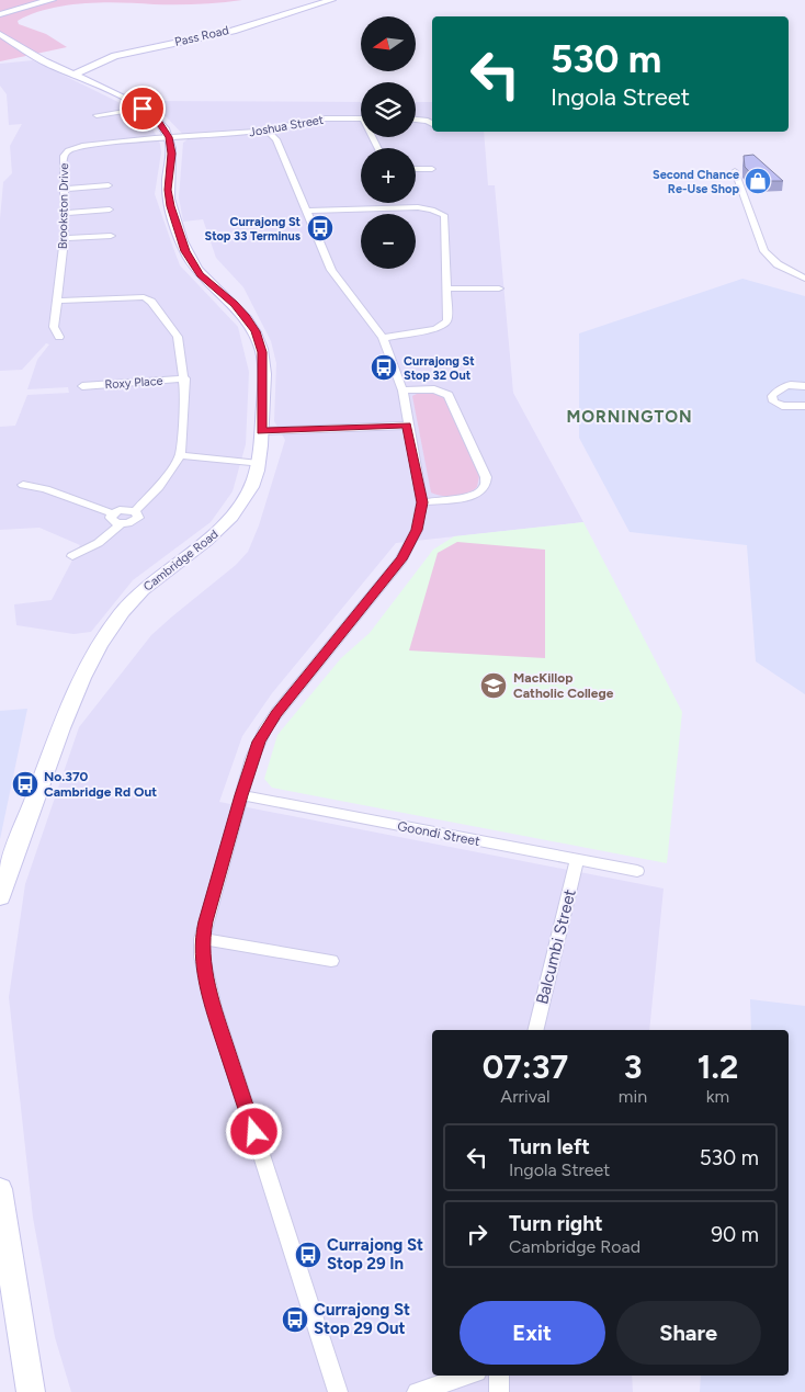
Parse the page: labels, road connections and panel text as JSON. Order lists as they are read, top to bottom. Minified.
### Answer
{"streets":{"main road":["Pass Road","Cambridge Road"],"street":["Joshua Street","Brookston Drive","Roxy Place","Goondi Street","Balcumbi Street"]},"crossings":[["Joshua Street","Brookston Drive"],["Joshua Street","Cambridge Road"],["Brookston Drive","Cambridge Road"],["Goondi Street","Balcumbi Street"]],"districts":["MORNINGTON"],"places":{"shop":["Second Chance Re-Use Shop"],"bus stop":["Currajong St Stop 33 Terminus","Currajong St Stop 32 Out","No.370 Cambridge Rd Out","Currajong St Stop 29 In","Currajong St Stop 29 Out"],"school or university":["MacKillop Catholic College"]},"north":"left","page":{"map_buttons":["+","−"],"turn":["530 m","Ingola Street"],"eta":["07:37","Arrival","3","min","1.2","km"],"list":[{"name":"Turn left","note":"Ingola Street","value":"530 m"},{"name":"Turn right","note":"Cambridge Road","value":"90 m"}],"buttons":["Exit","Share"]}}
